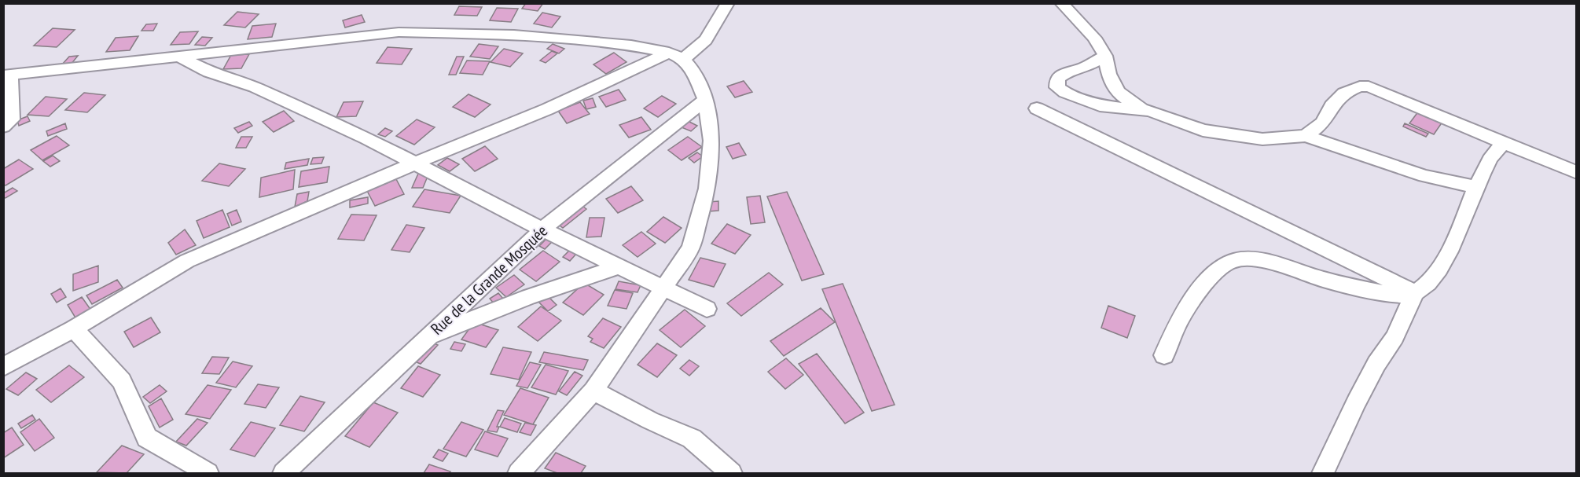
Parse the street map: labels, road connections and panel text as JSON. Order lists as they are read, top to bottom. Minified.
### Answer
{"streets":{"street":["Rue de la Grande Mosquée"]}}
